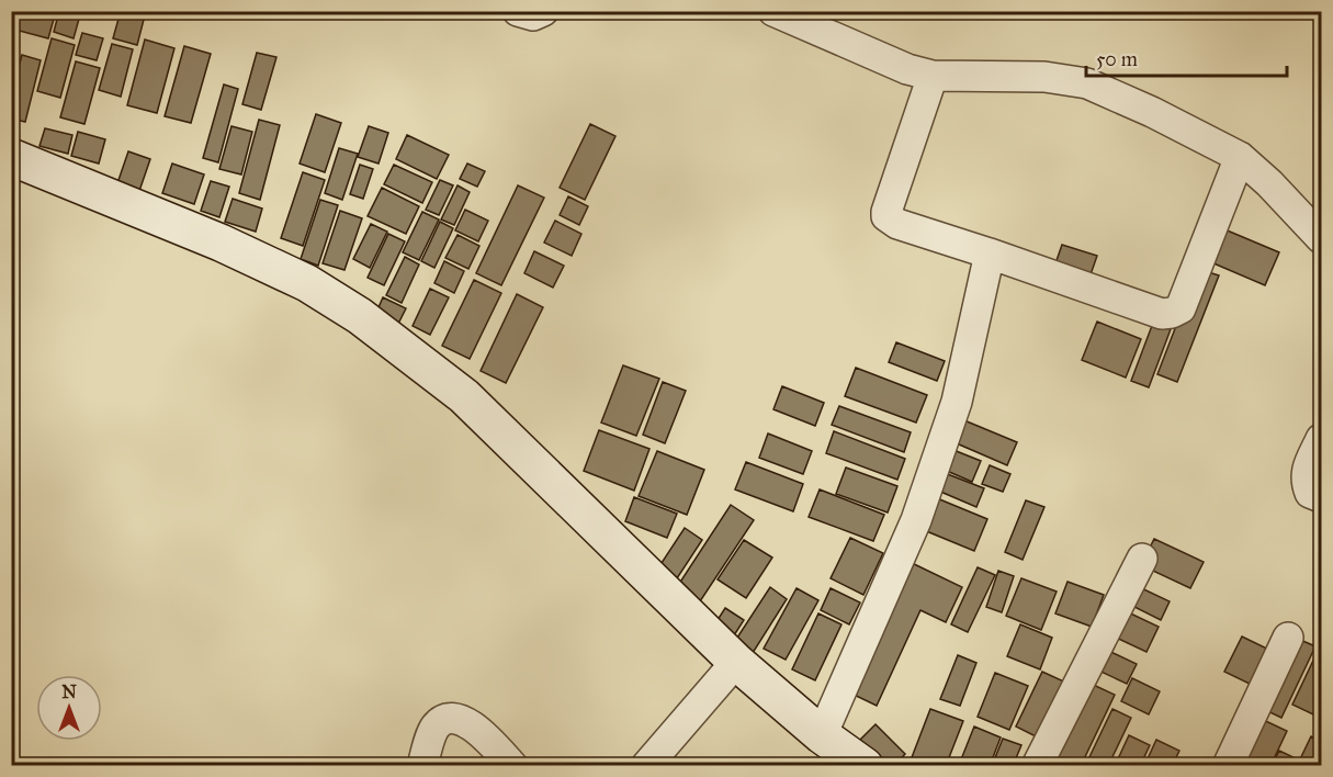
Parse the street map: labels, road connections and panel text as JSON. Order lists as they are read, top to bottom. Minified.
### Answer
{"scale_bar":"50 m","north":"top"}
